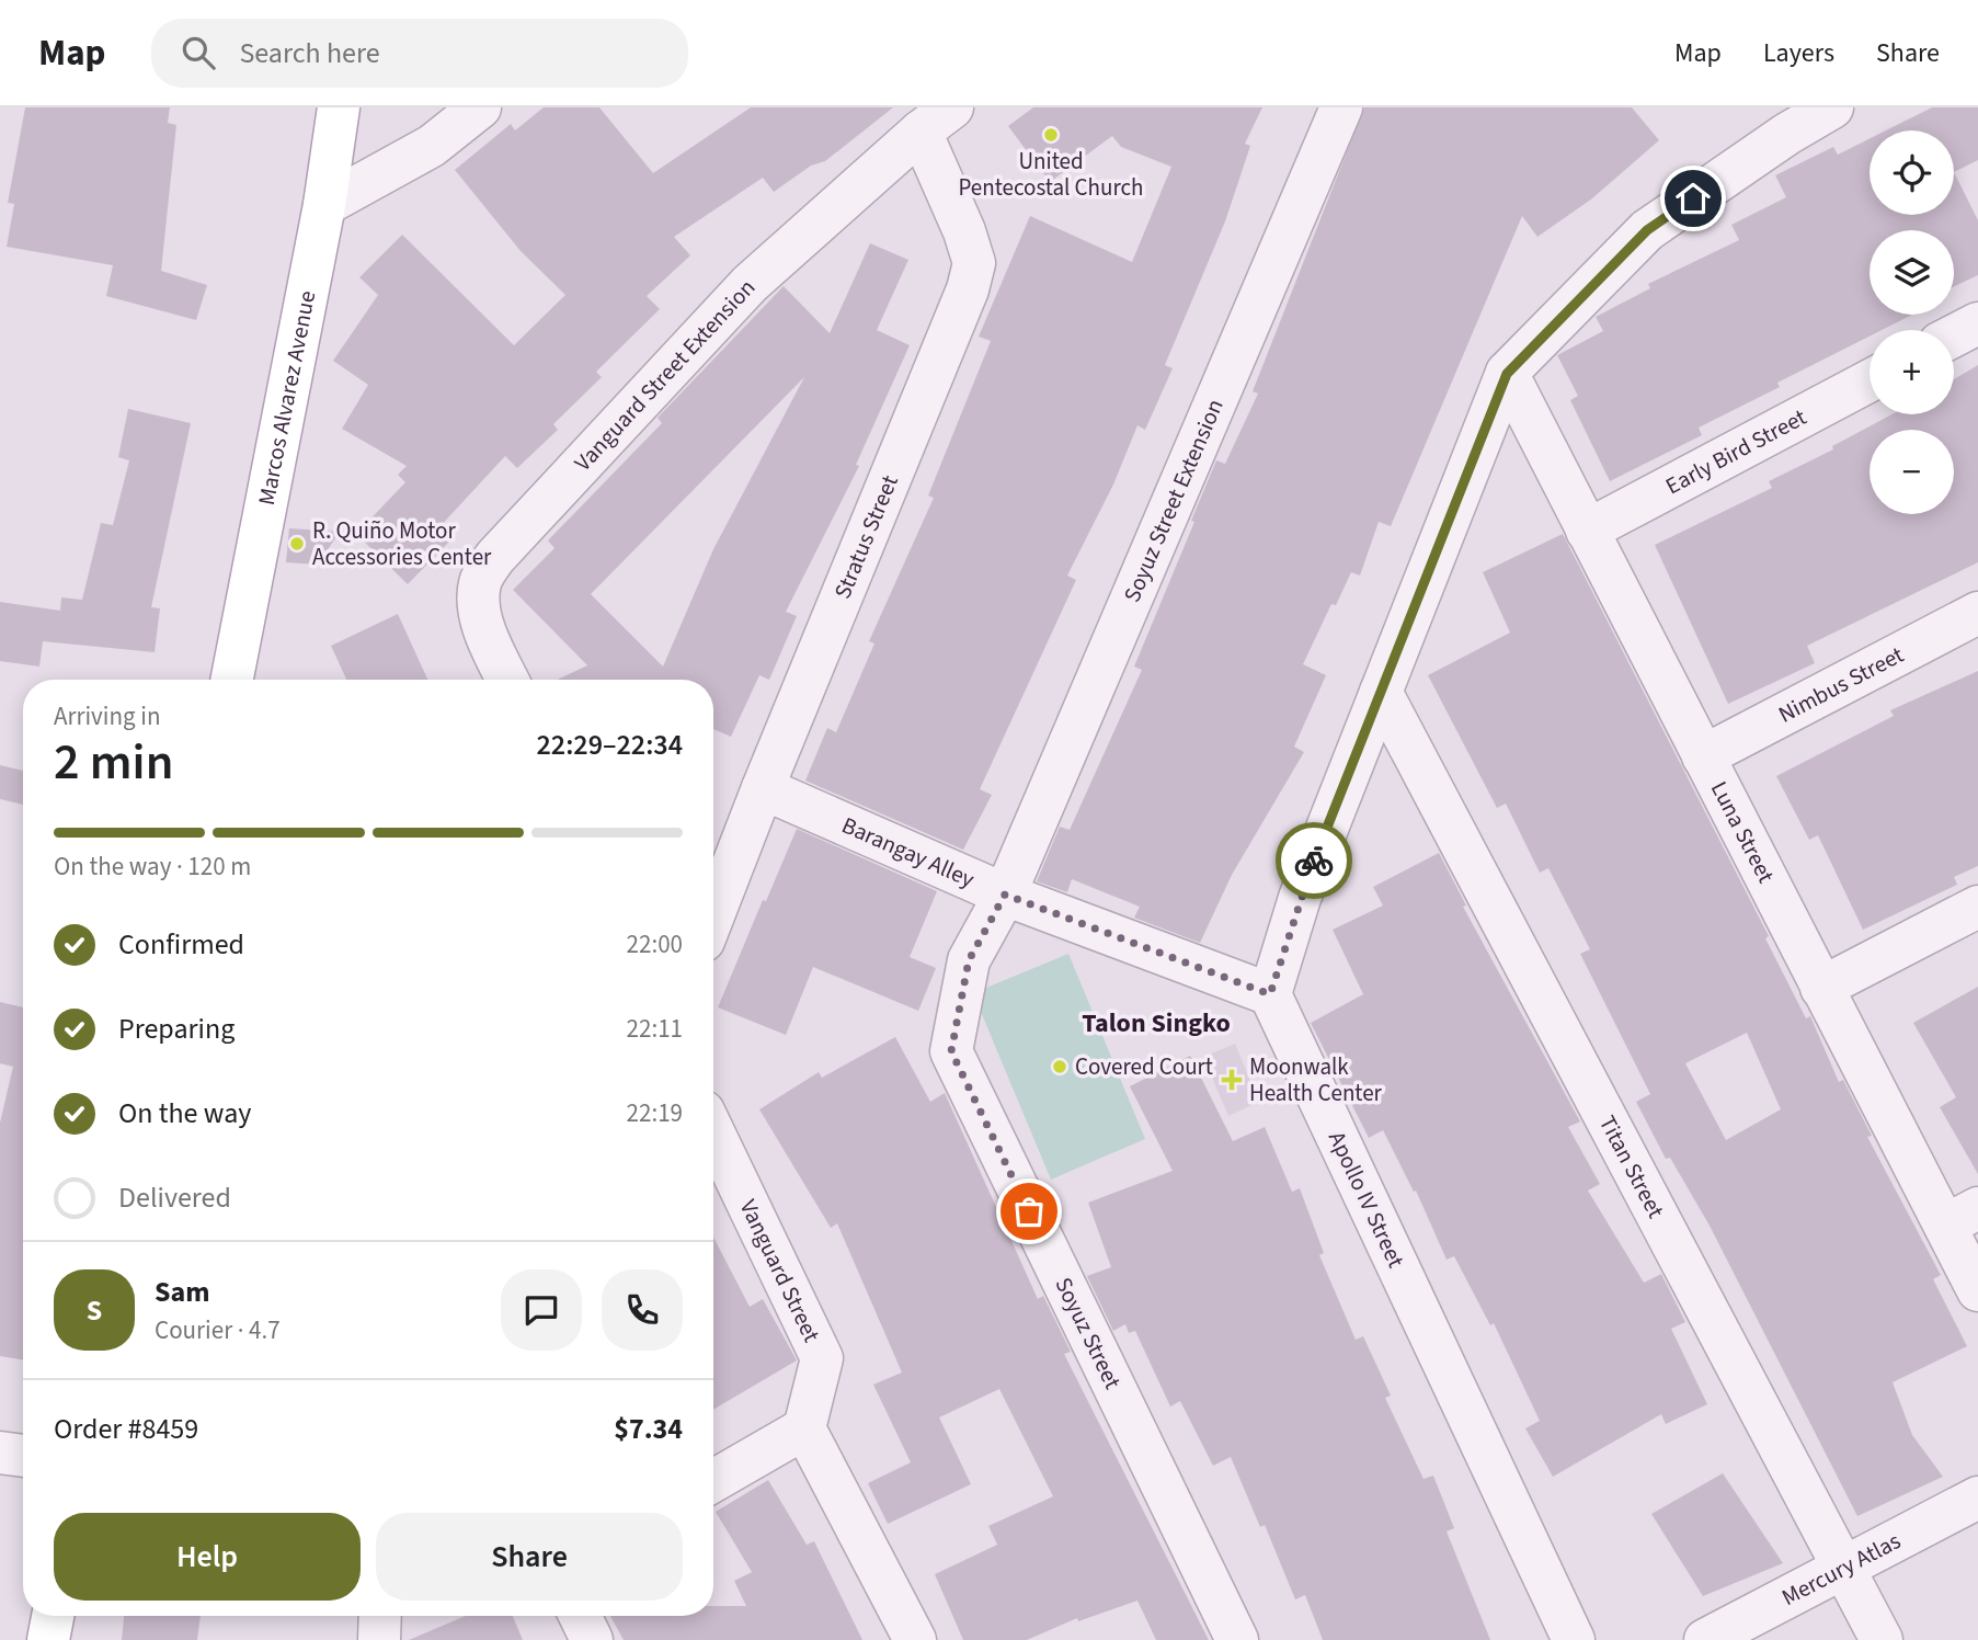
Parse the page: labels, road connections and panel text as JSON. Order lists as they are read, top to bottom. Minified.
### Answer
{"streets":{"main road":["Marcos Alvarez Avenue"],"street":["Vanguard Street Extension","Early Bird Street","Soyuz Street Extension","Stratus Street","Nimbus Street","Luna Street","Barangay Alley","Titan Street","Apollo IV Street","Vanguard Street","Soyuz Street","Mercury Atlas"]},"crossings":[["Vanguard Street Extension","Stratus Street"],["Early Bird Street","Luna Street"],["Soyuz Street Extension","Barangay Alley"],["Soyuz Street Extension","Soyuz Street"],["Stratus Street","Barangay Alley"],["Nimbus Street","Luna Street"],["Barangay Alley","Apollo IV Street"],["Barangay Alley","Soyuz Street"],["Titan Street","Mercury Atlas"]],"districts":["Talon Singko"],"places":{"other":["United Pentecostal Church","R. Quiño Motor Accessories Center","Covered Court"],"health":["Moonwalk Health Center"]},"page":{"header":"Map","search":"Search here","nav":["Map","Layers","Share"],"map_buttons":["+","−"],"heading":["2 min","Arriving in","22:29–22:34"],"panel":["Sam","Courier · 4.7","Order #8459","$7.34"],"bar":"On the way · 120 m","list":[["Confirmed","22:00"],["Preparing","22:11"],["On the way","22:19"],"Delivered"],"round":"S","buttons":["Help","Share"]}}
